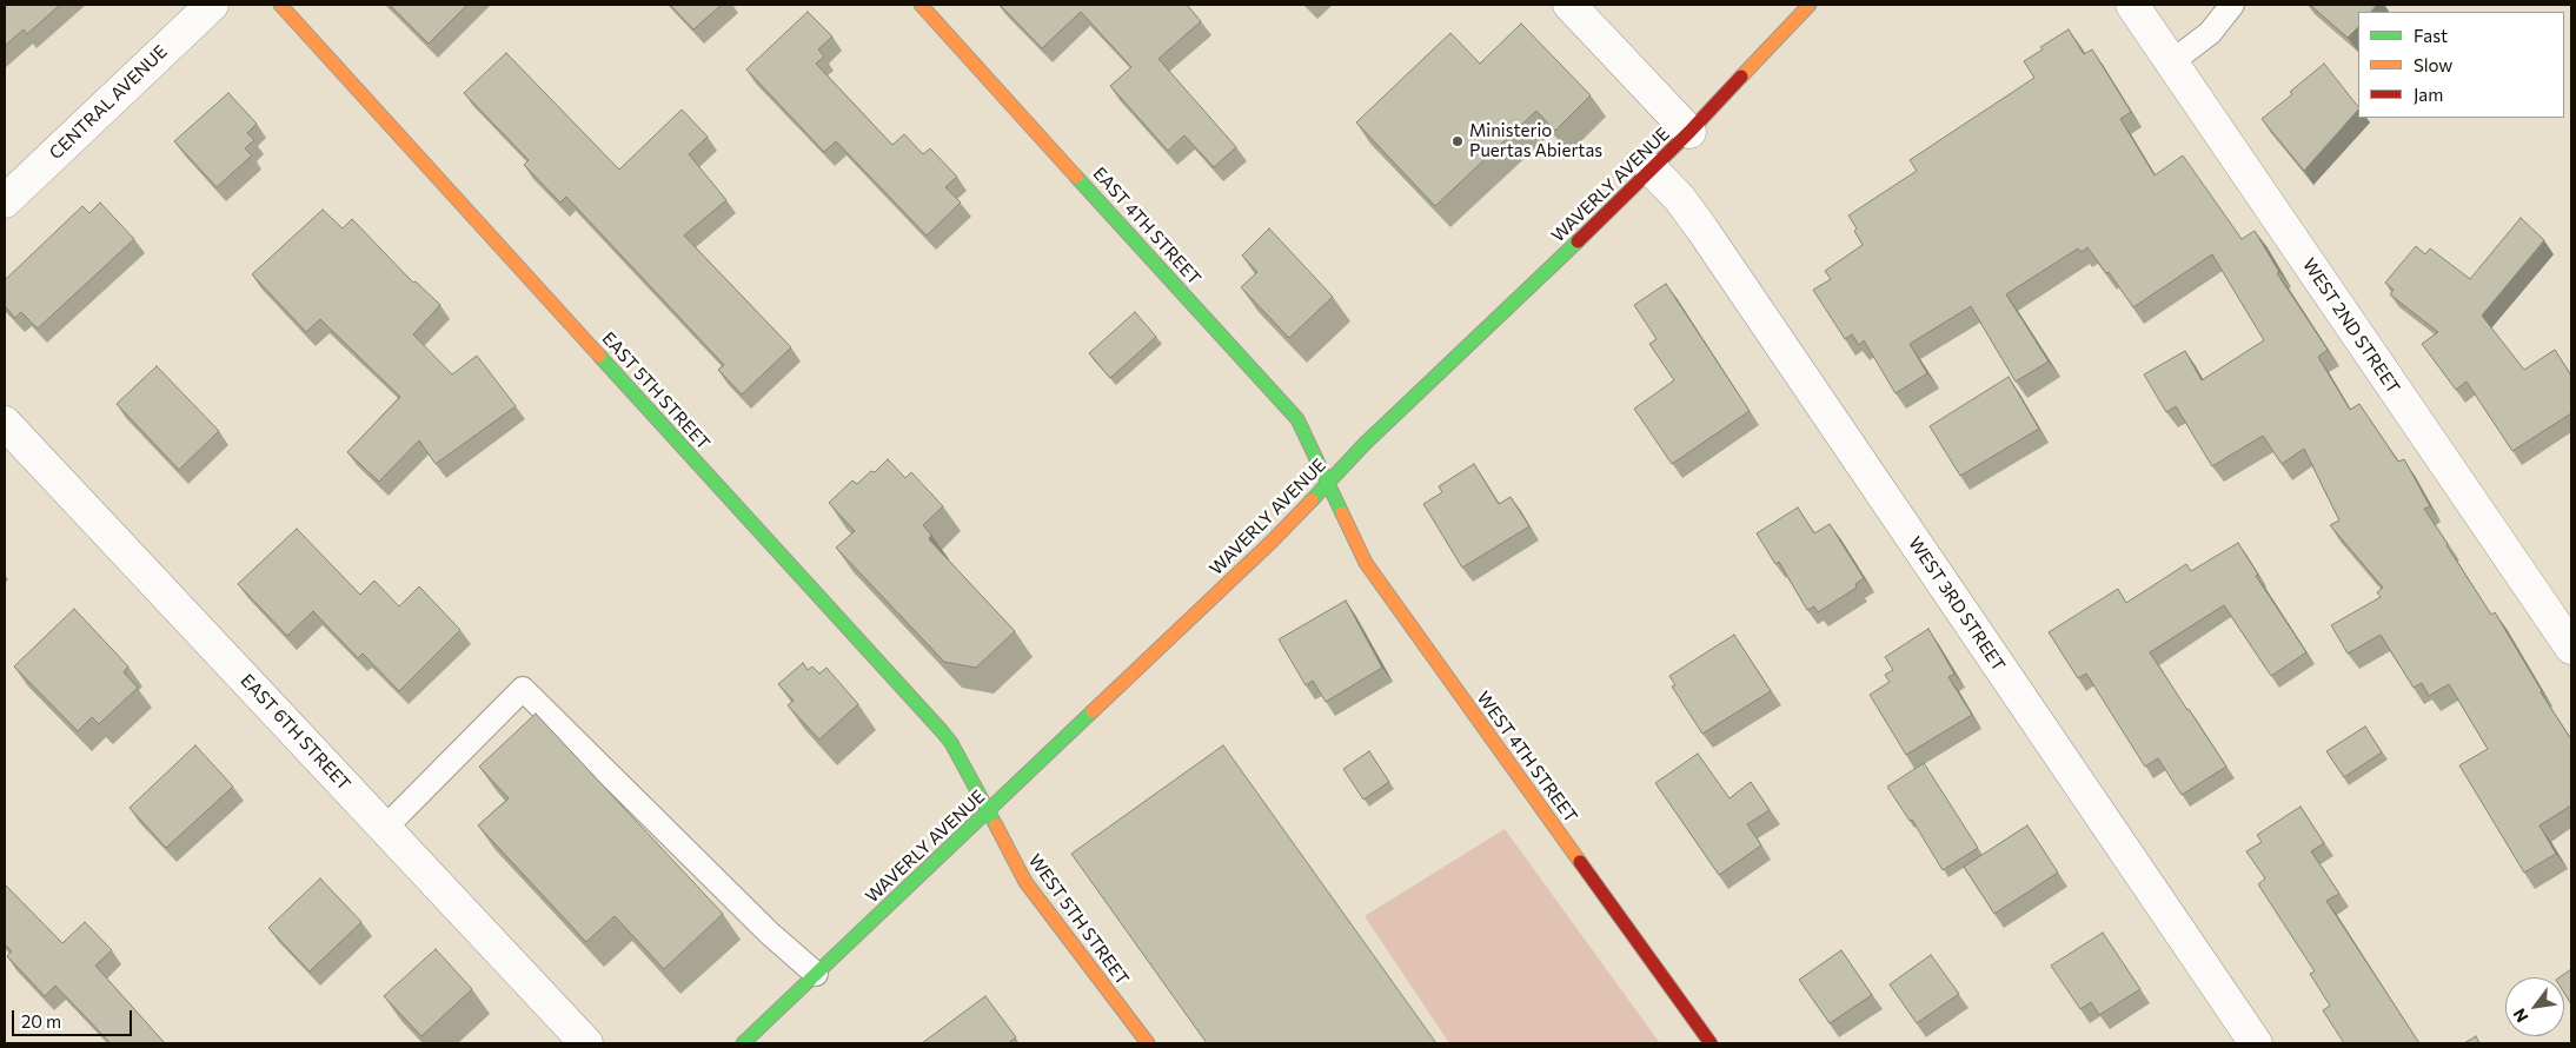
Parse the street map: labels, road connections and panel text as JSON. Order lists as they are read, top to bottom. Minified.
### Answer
{"streets":{"street":["CENTRAL AVENUE","WAVERLY AVENUE","EAST 4TH STREET","WEST 2ND STREET","EAST 5TH STREET","WEST 3RD STREET","EAST 6TH STREET","WEST 4TH STREET","WEST 5TH STREET"]},"crossings":[["WAVERLY AVENUE","EAST 4TH STREET"],["WAVERLY AVENUE","EAST 5TH STREET"],["WAVERLY AVENUE","WEST 3RD STREET"],["WAVERLY AVENUE","WEST 4TH STREET"],["WAVERLY AVENUE","WEST 5TH STREET"],["EAST 4TH STREET","WEST 4TH STREET"],["EAST 5TH STREET","WEST 5TH STREET"]],"places":["Ministerio Puertas Abiertas"],"legend":["Fast","Slow","Jam"],"scale_bar":"20 m","north":"bottom left"}
